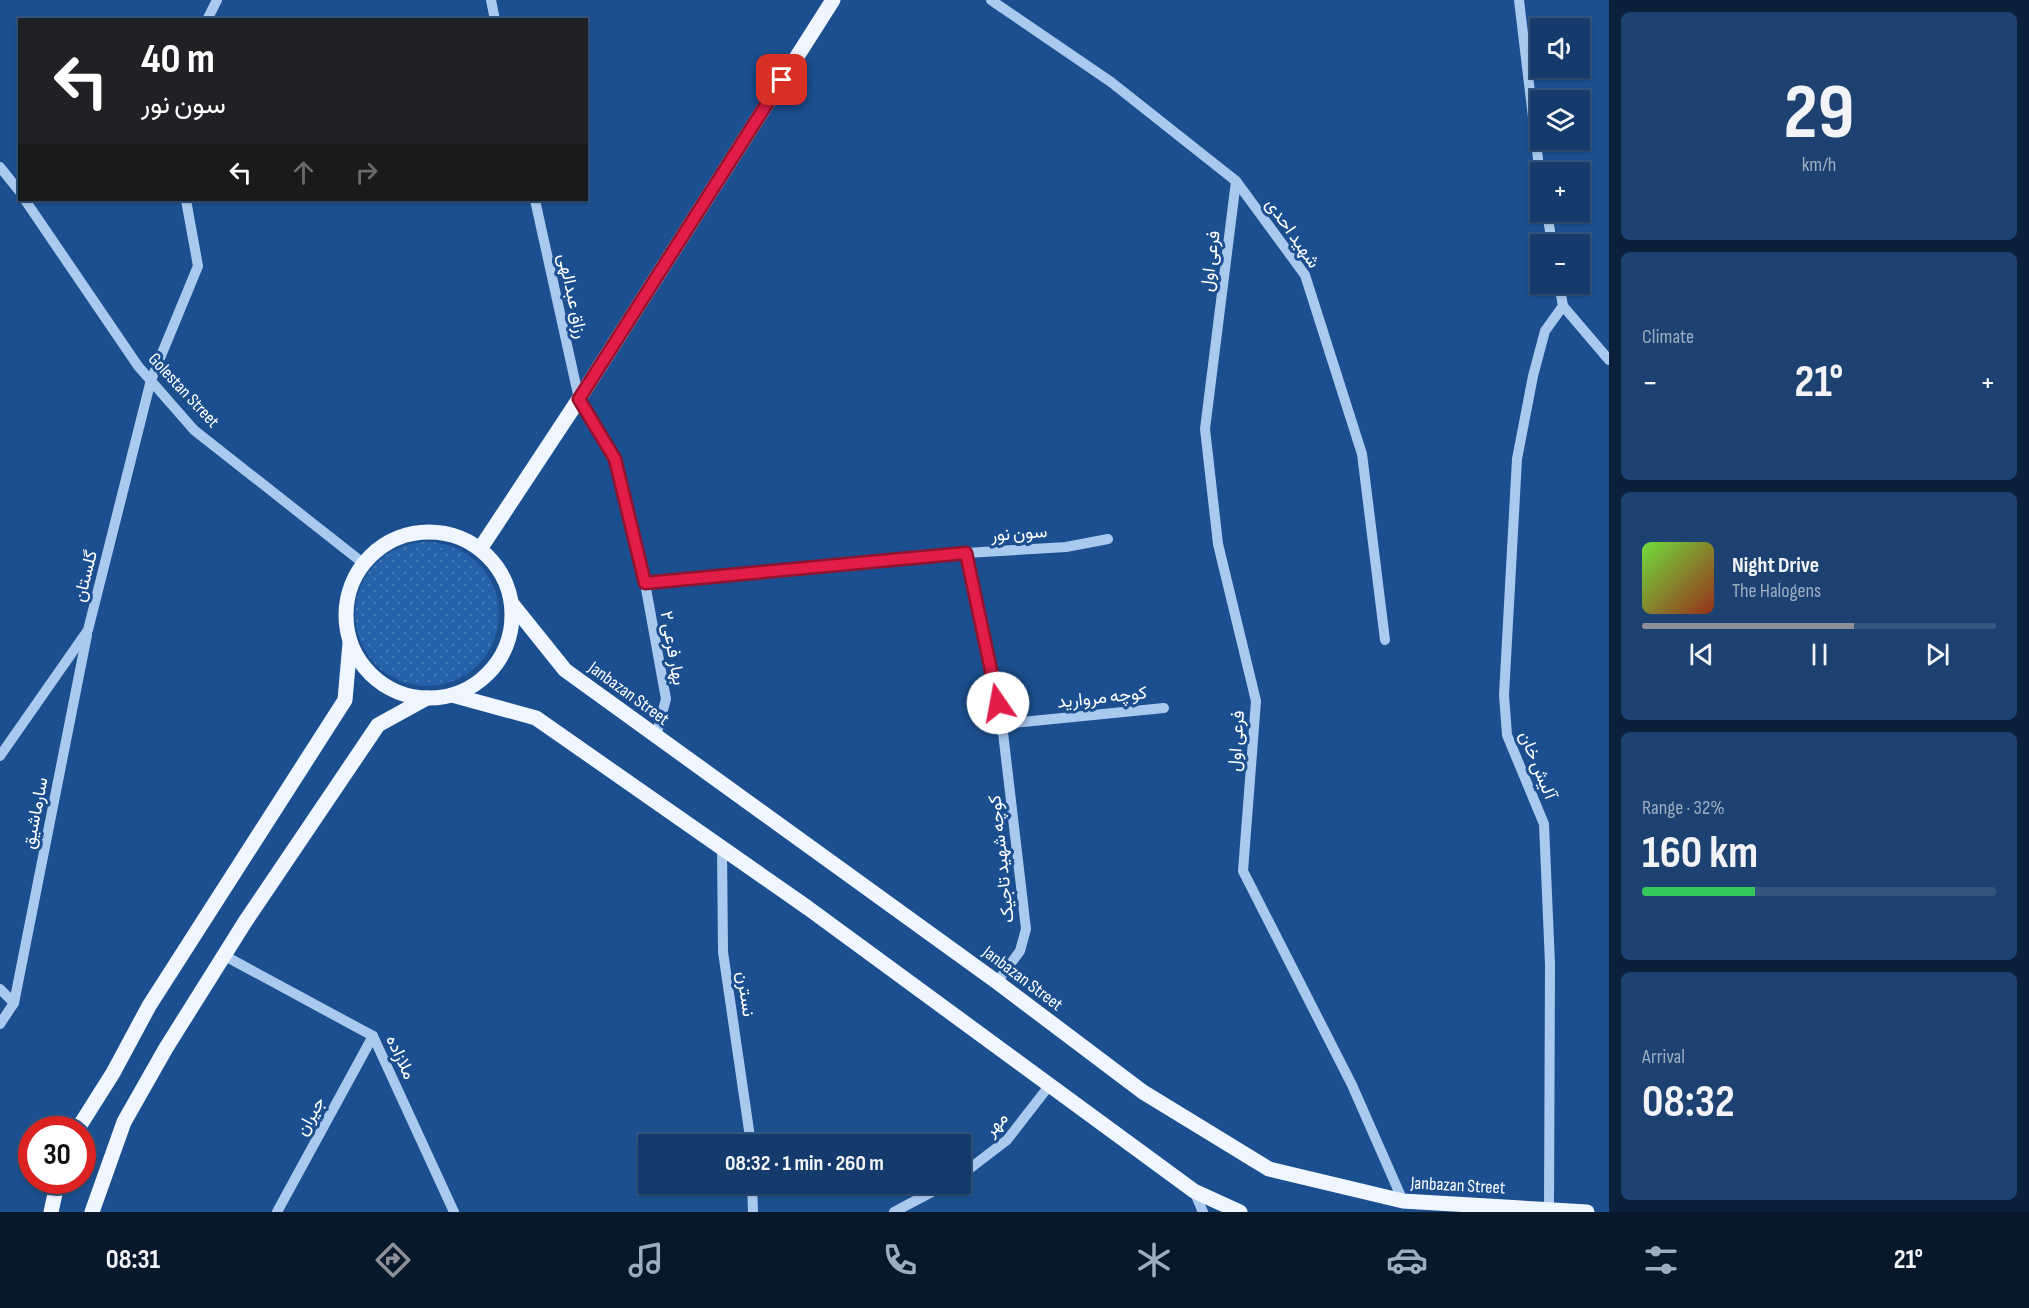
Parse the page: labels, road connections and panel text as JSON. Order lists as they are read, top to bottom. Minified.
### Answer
{"streets":{"main road":["Janbazan Street"],"street":["شهید احدی","فرعی اول","رزاق عبدالهی","Golestan Street","سون نور","گلستان","بهار فرعی ۲","کوچه مروارید","آلیش خان","سارماشیق","کوچه شهید تاجیک","نسترن","ملازاده","جیران","مهر"]},"crossings":[["شهید احدی","فرعی اول"],["فرعی اول","Janbazan Street"],["رزاق عبدالهی","بهار فرعی ۲"],["Golestan Street","گلستان"],["Golestan Street","Janbazan Street"],["سون نور","بهار فرعی ۲"],["گلستان","سارماشیق"],["بهار فرعی ۲","Janbazan Street"],["Janbazan Street","آلیش خان"],["Janbazan Street","کوچه شهید تاجیک"],["کوچه مروارید","کوچه شهید تاجیک"],["ملازاده","جیران"]],"page":{"tile":[["29","km/h"],"Climate",["Range · 32%","160 km"],["Arrival","08:32"]],"map_buttons":["+","−"],"turn":["40 m","سون نور"],"heat":["−","21°","+"],"song":["Night Drive","The Halogens"],"limit":"30","trip":"08:32 · 1 min · 260 m","tabs":["08:31","21°"]}}
